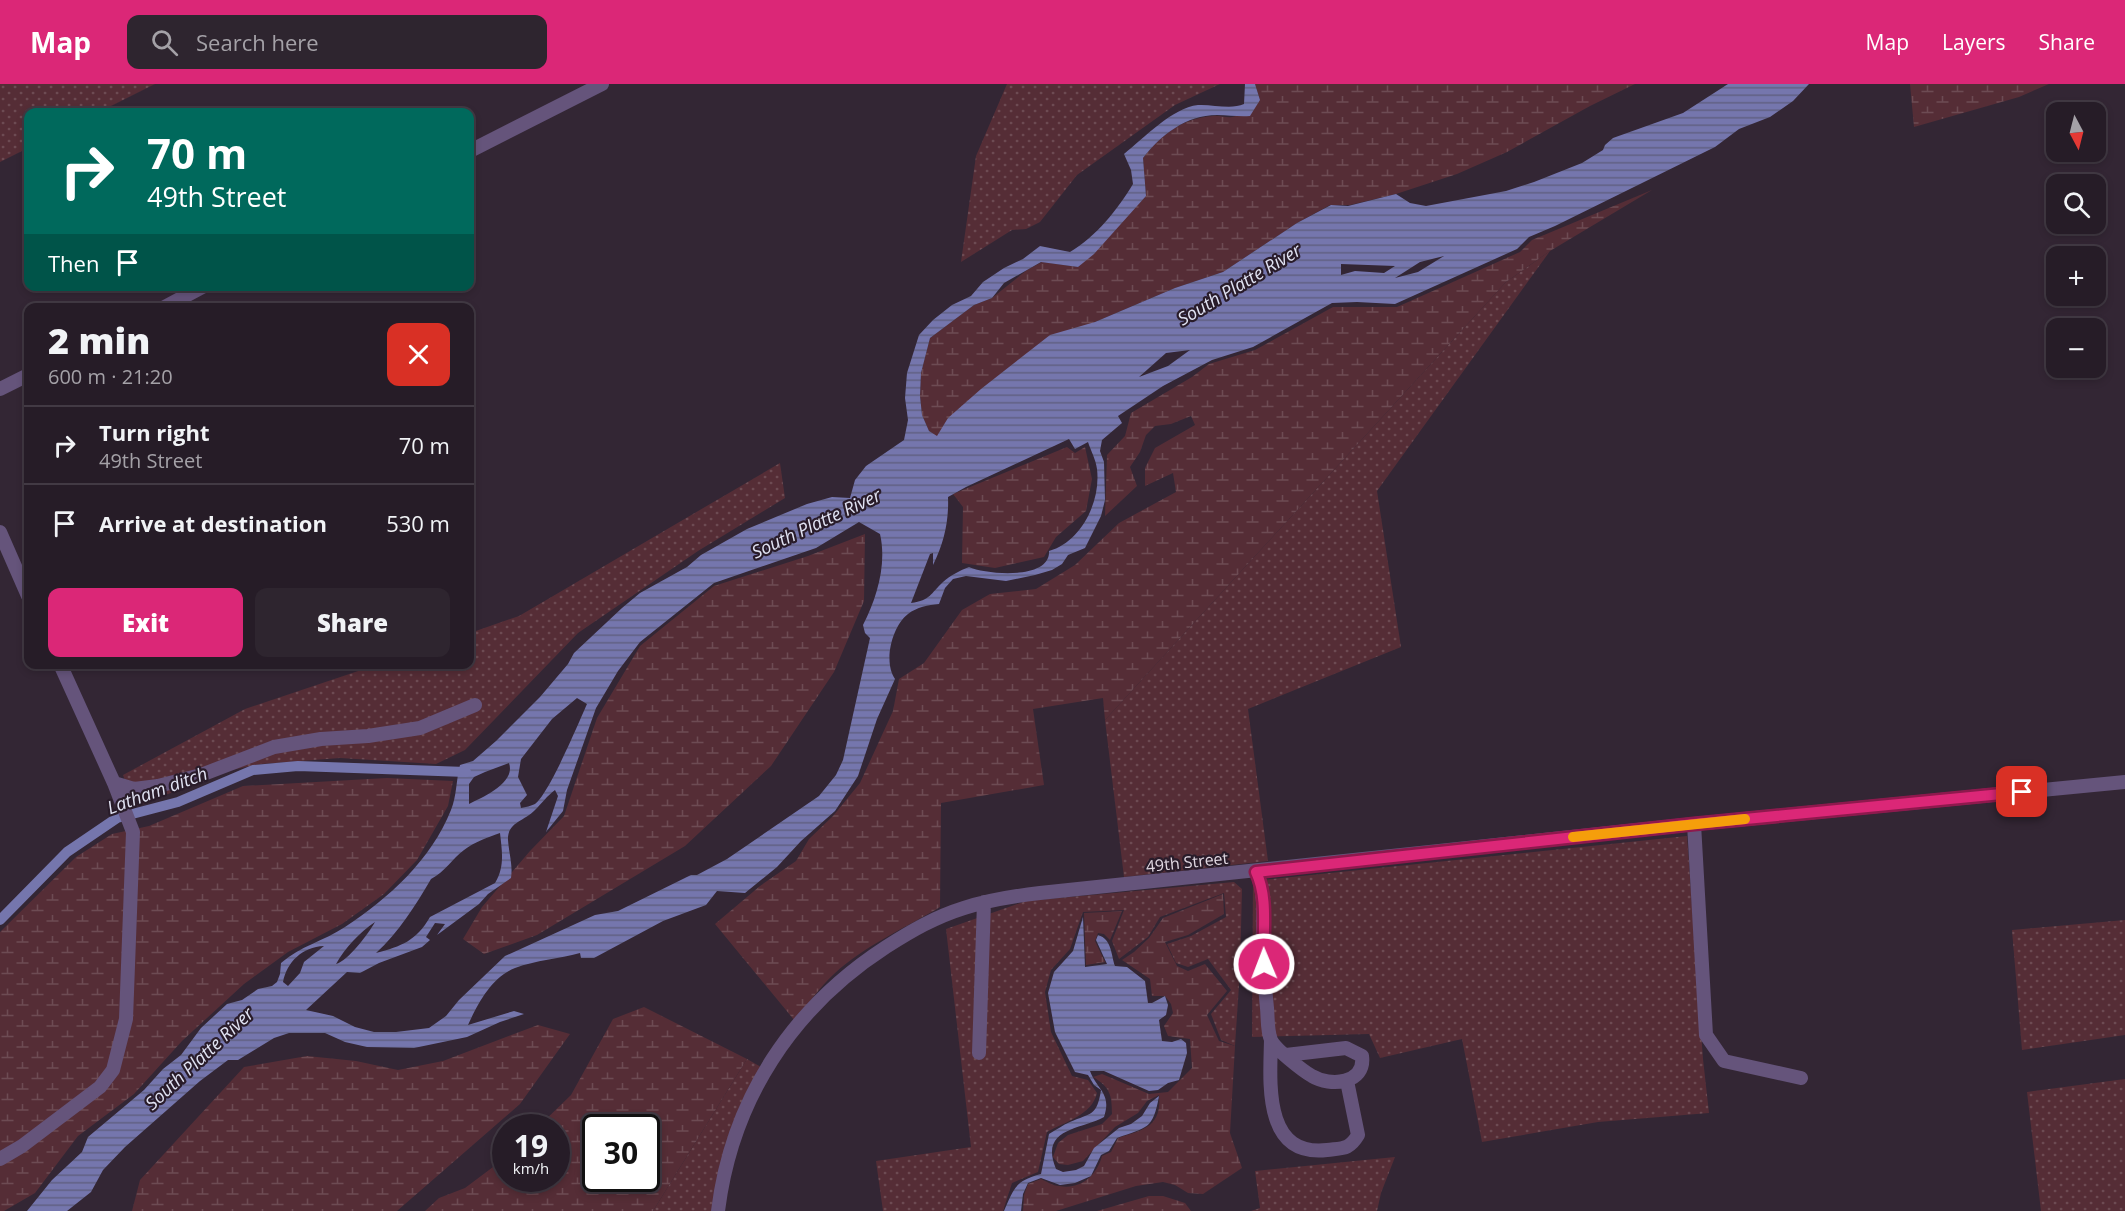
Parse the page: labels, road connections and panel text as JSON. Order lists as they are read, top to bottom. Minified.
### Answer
{"streets":{"street":["49th Street"]},"water":["South Platte River","Latham ditch"],"north":"bottom","page":{"header":"Map","search":"Search here","nav":["Map","Layers","Share"],"map_buttons":["+","−"],"turn":["70 m","49th Street"],"then":"Then","heading":["2 min","600 m · 21:20"],"list":[{"name":"Turn right","note":"49th Street","value":"70 m"},{"name":"Arrive at destination","value":"530 m"}],"buttons":["Exit","Share"],"speed":"19 km/h","limit":"30"}}
